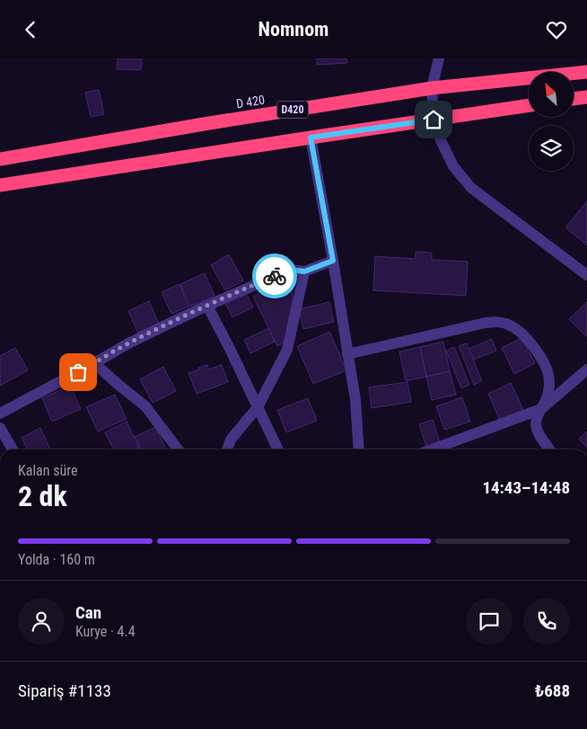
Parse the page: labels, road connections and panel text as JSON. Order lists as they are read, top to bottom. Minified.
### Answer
{"streets":{"highway":["D 420","D420"]},"north":"top left","page":{"header":"Nomnom","heading":["2 dk","Kalan süre","14:43–14:48"],"panel":["Can","Kurye · 4.4","Sipariş #1133","₺688"],"bar":"Yolda · 160 m"}}
